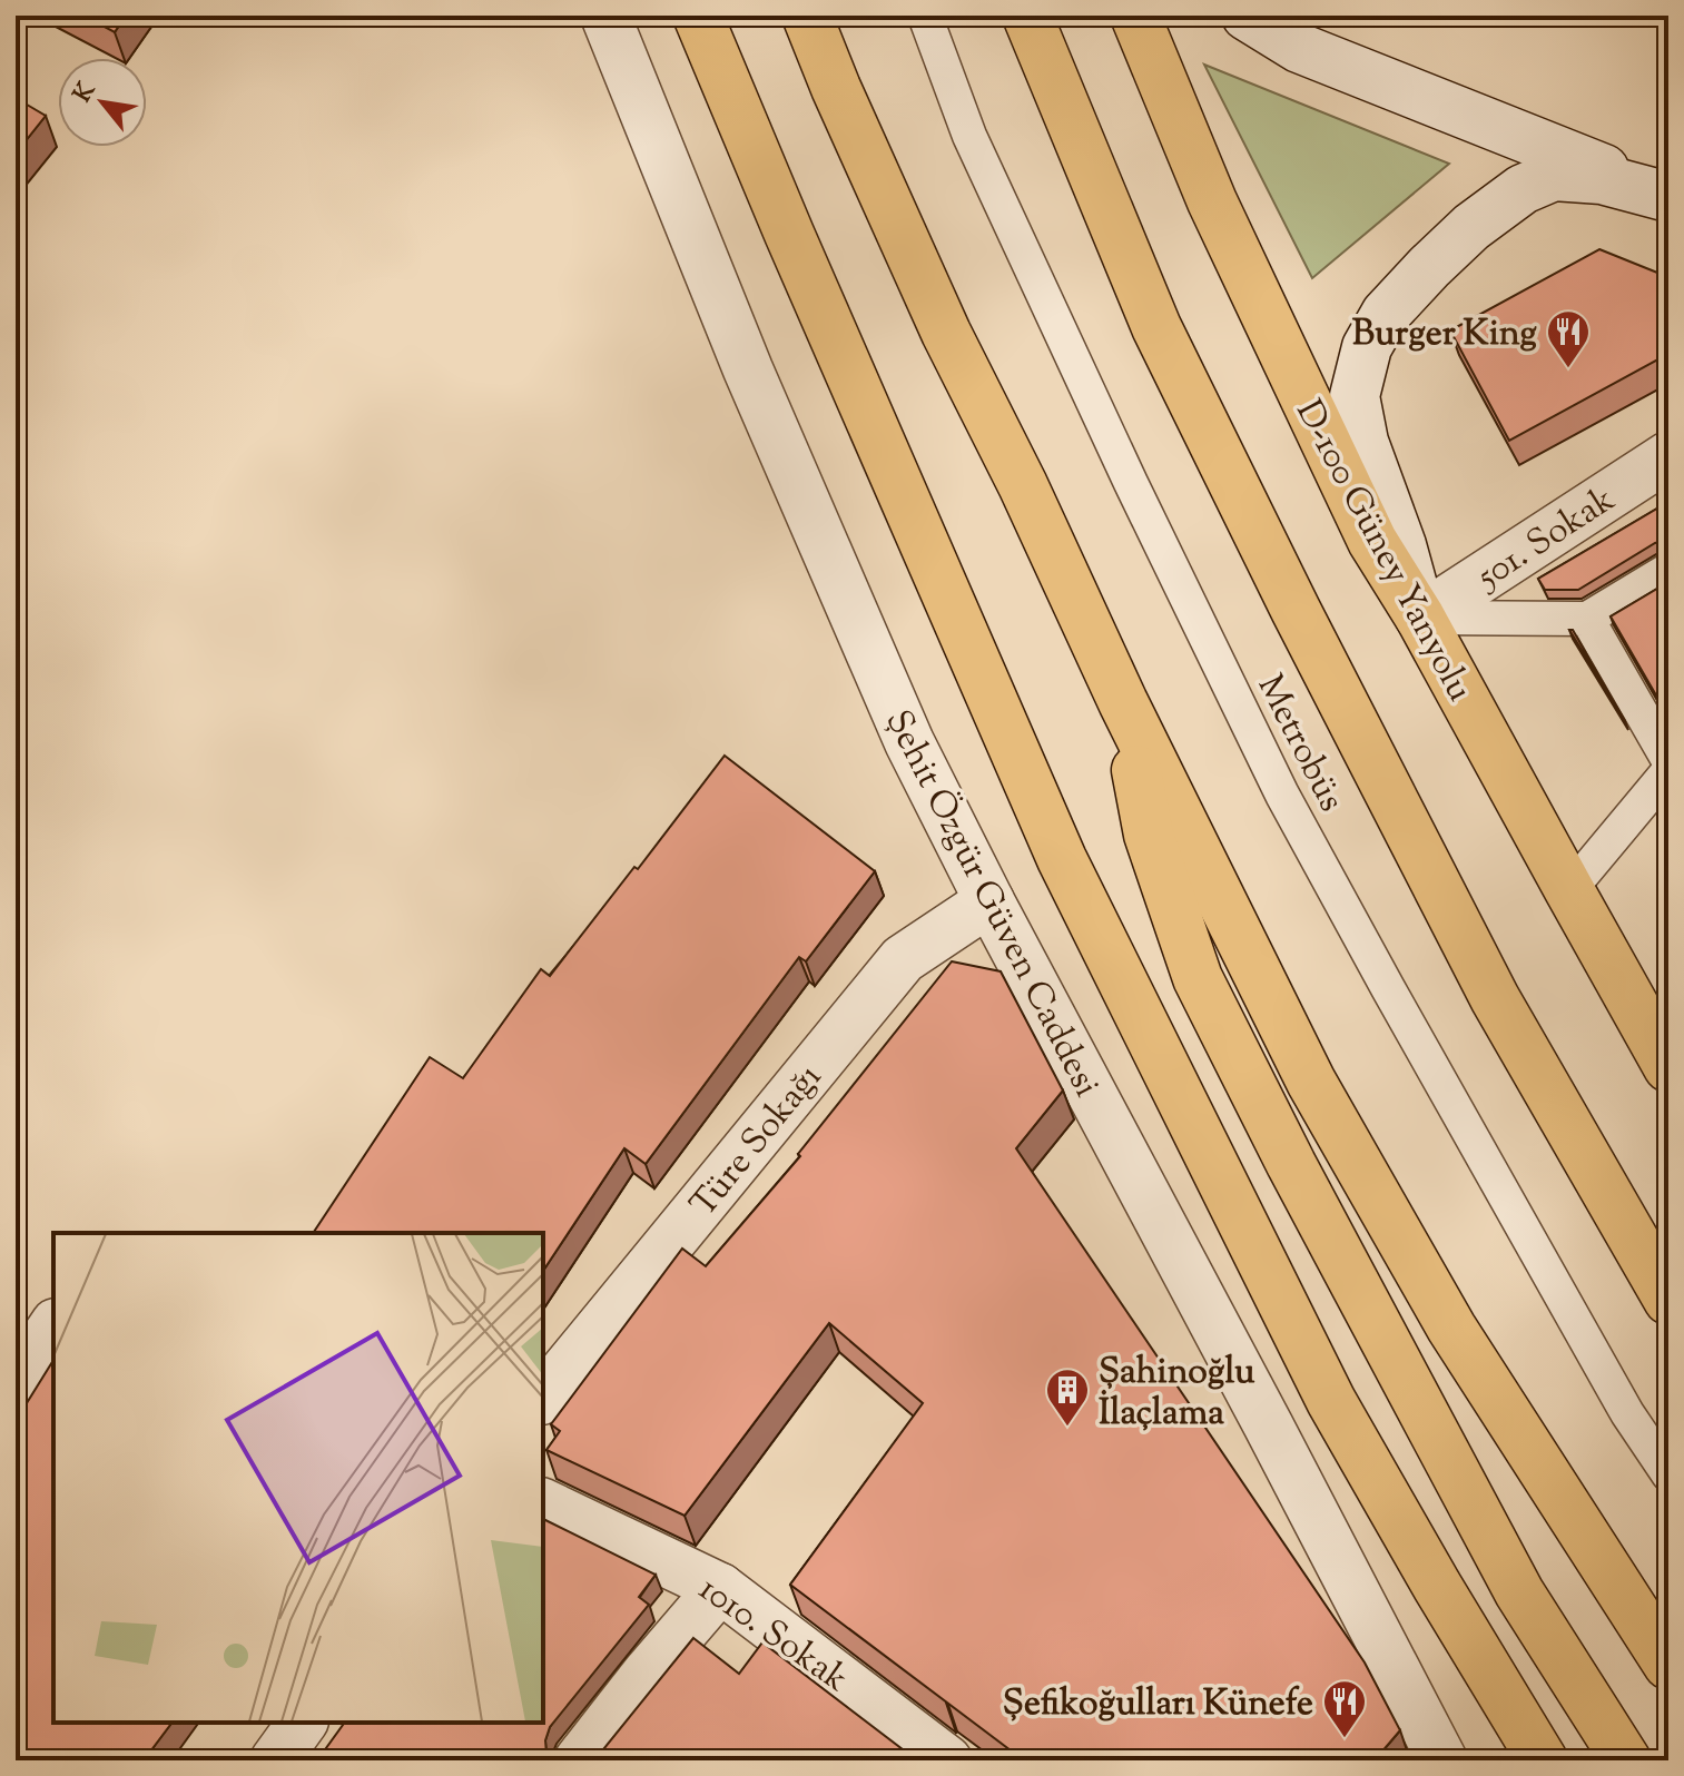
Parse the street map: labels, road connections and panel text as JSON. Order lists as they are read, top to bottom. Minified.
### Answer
{"streets":{"main road":["D-100 Güney Yanyolu"],"street":["501. Sokak","Şehit Özgür Güven Caddesi","Türe Sokağı","1010. Sokak"],"lane":["Metrobüs"]},"crossings":[["501. Sokak","D-100 Güney Yanyolu"],["Şehit Özgür Güven Caddesi","Türe Sokağı"]],"places":{"restaurant":["Burger King","Şefikoğulları Künefe"],"building":["Şahinoğlu İlaçlama"]},"north":"top left"}
